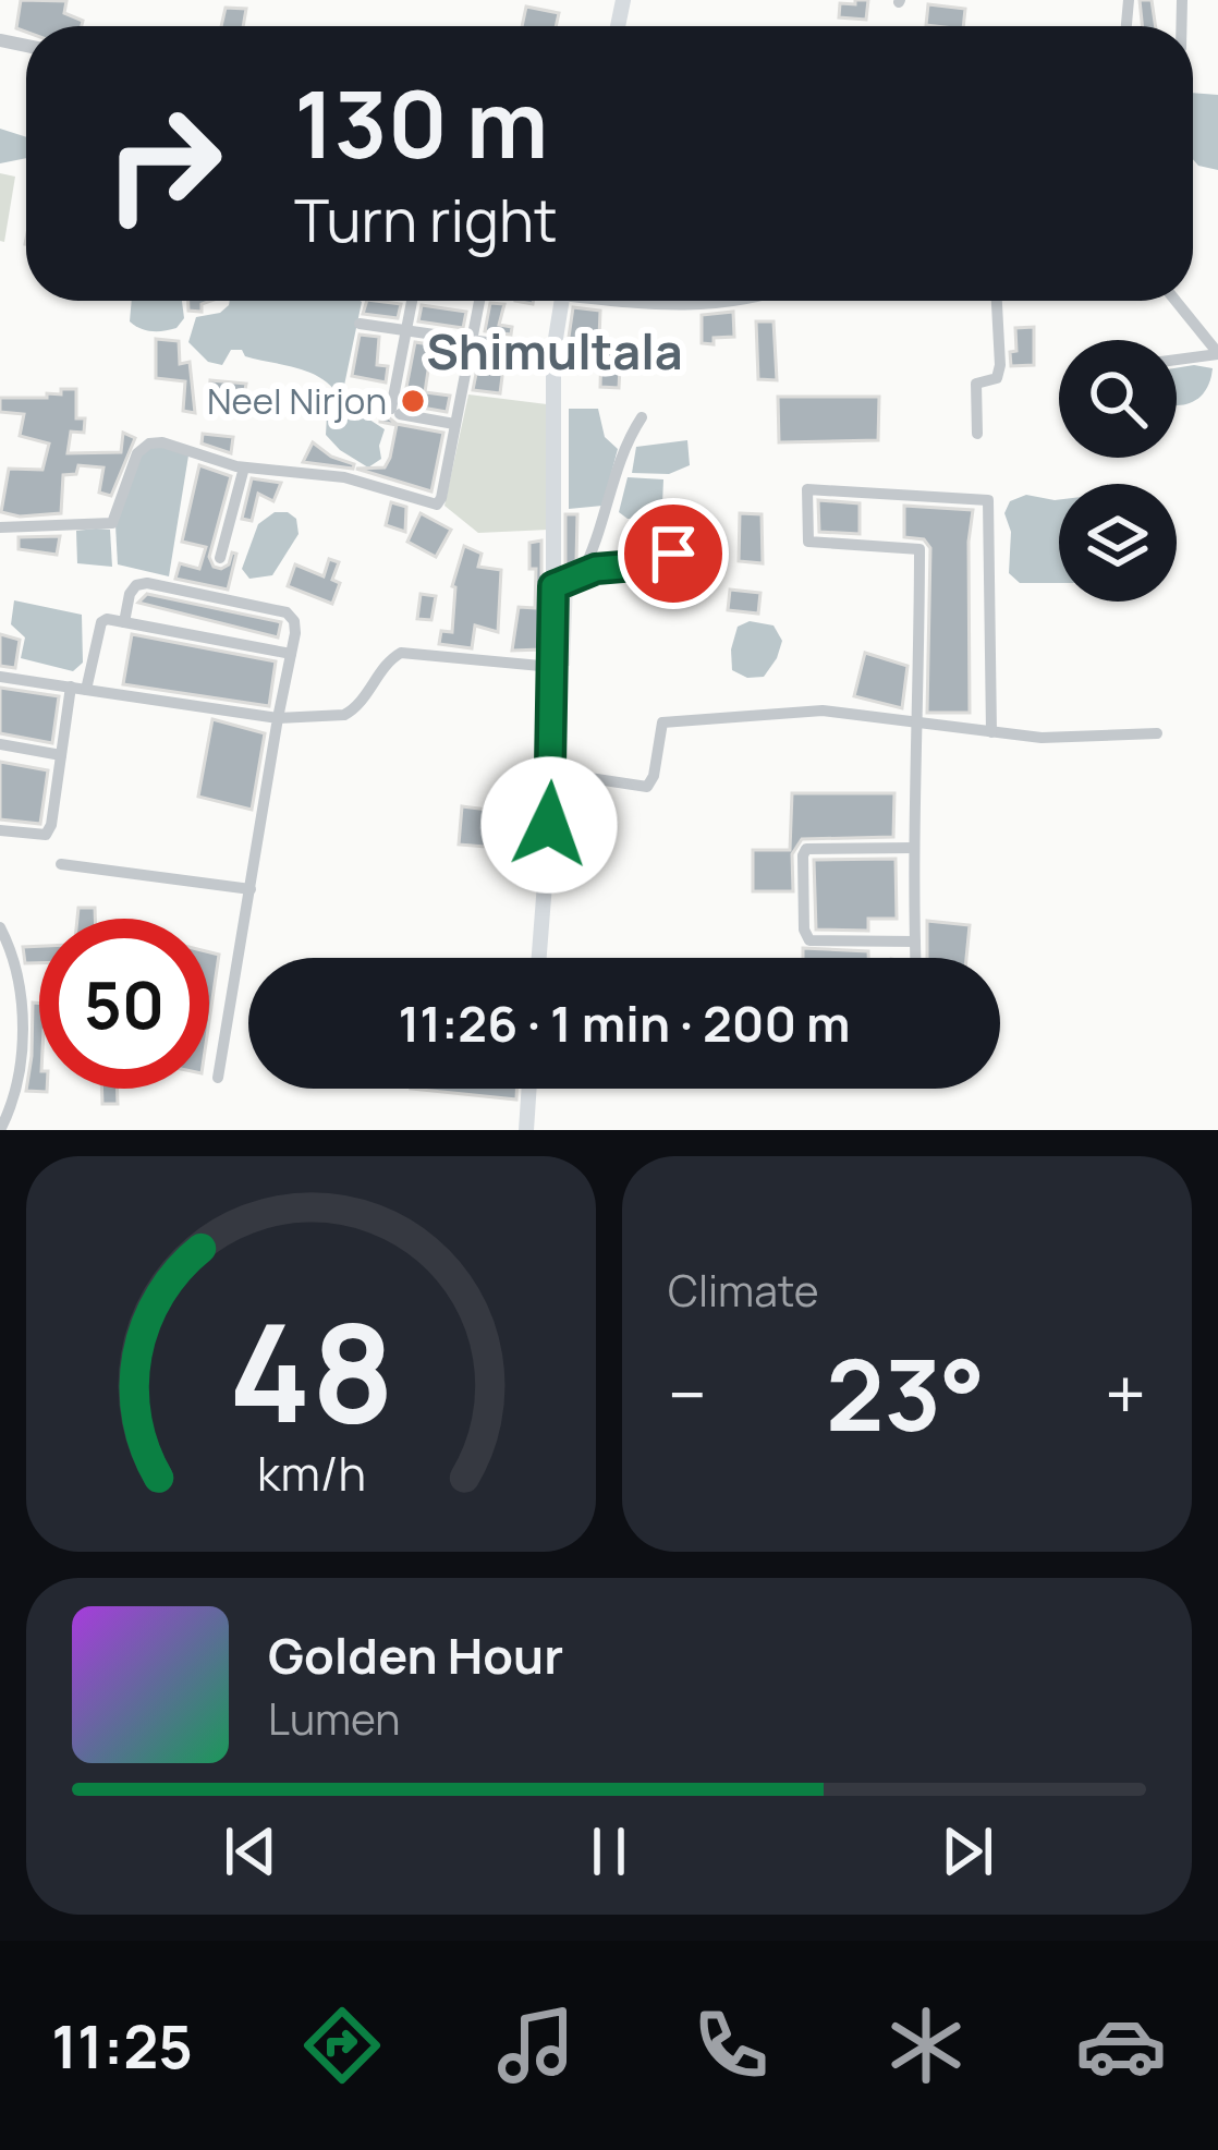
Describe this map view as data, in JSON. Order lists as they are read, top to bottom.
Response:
{
  "districts": ["Shimultala"],
  "places": ["Neel Nirjon"],
  "page": {
    "turn": ["130 m", "Turn right"],
    "limit": "50",
    "trip": "11:26 · 1 min · 200 m",
    "tile": "Climate",
    "heat": ["−", "23°", "+"],
    "song": ["Golden Hour", "Lumen"],
    "tabs": "11:25",
    "gauge": ["48", "km/h"]
  }
}
